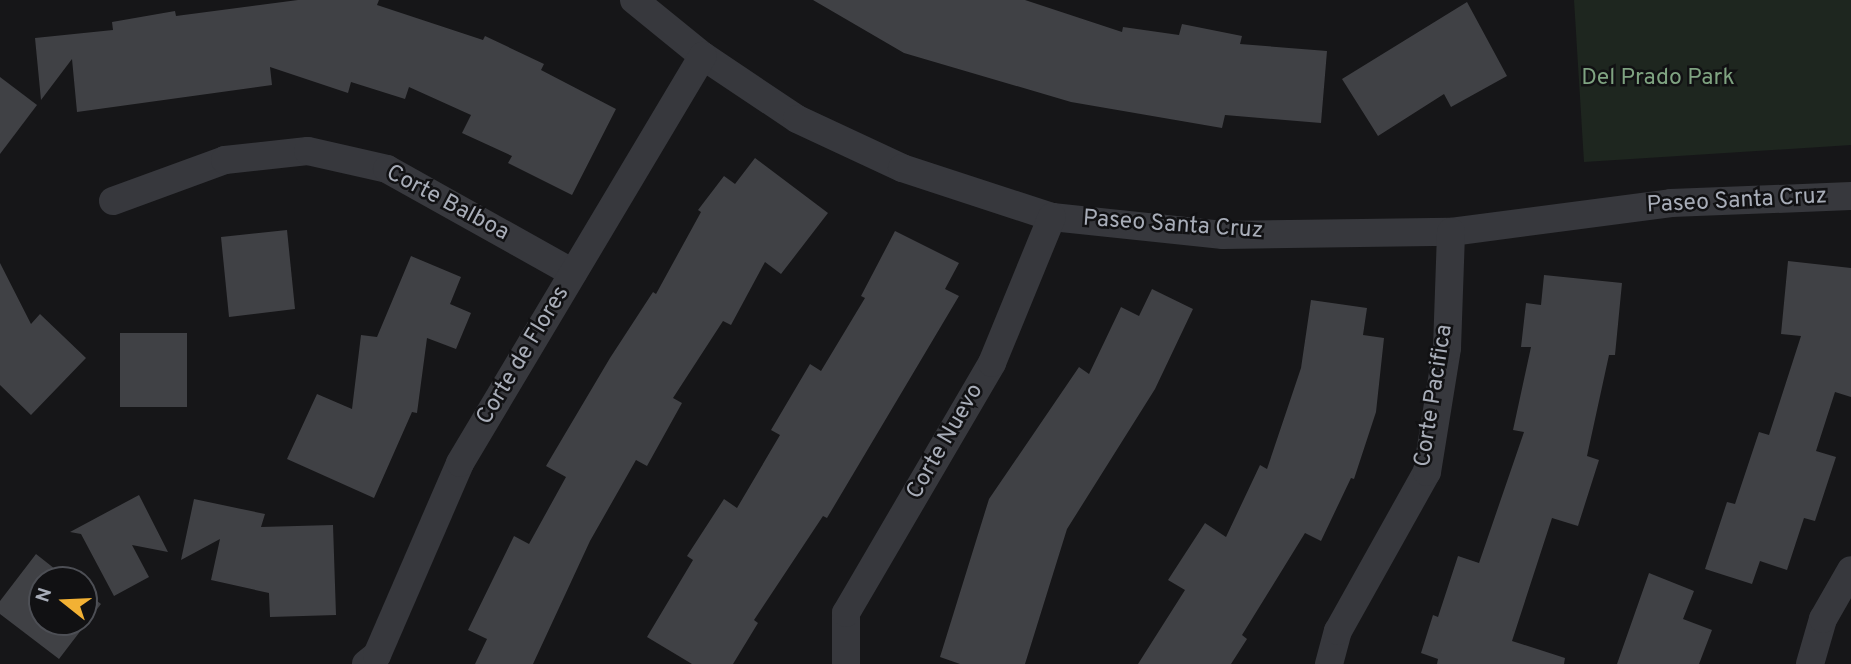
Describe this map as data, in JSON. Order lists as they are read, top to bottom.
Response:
{
  "streets": {
    "street": [
      "Paseo Santa Cruz",
      "Corte Balboa",
      "Corte de Flores",
      "Corte Pacifica",
      "Corte Nuevo"
    ]
  },
  "crossings": [
    ["Paseo Santa Cruz", "Corte de Flores"],
    ["Paseo Santa Cruz", "Corte Pacifica"],
    ["Paseo Santa Cruz", "Corte Nuevo"],
    ["Corte Balboa", "Corte de Flores"]
  ],
  "parks": ["Del Prado Park"],
  "north": "left"
}
